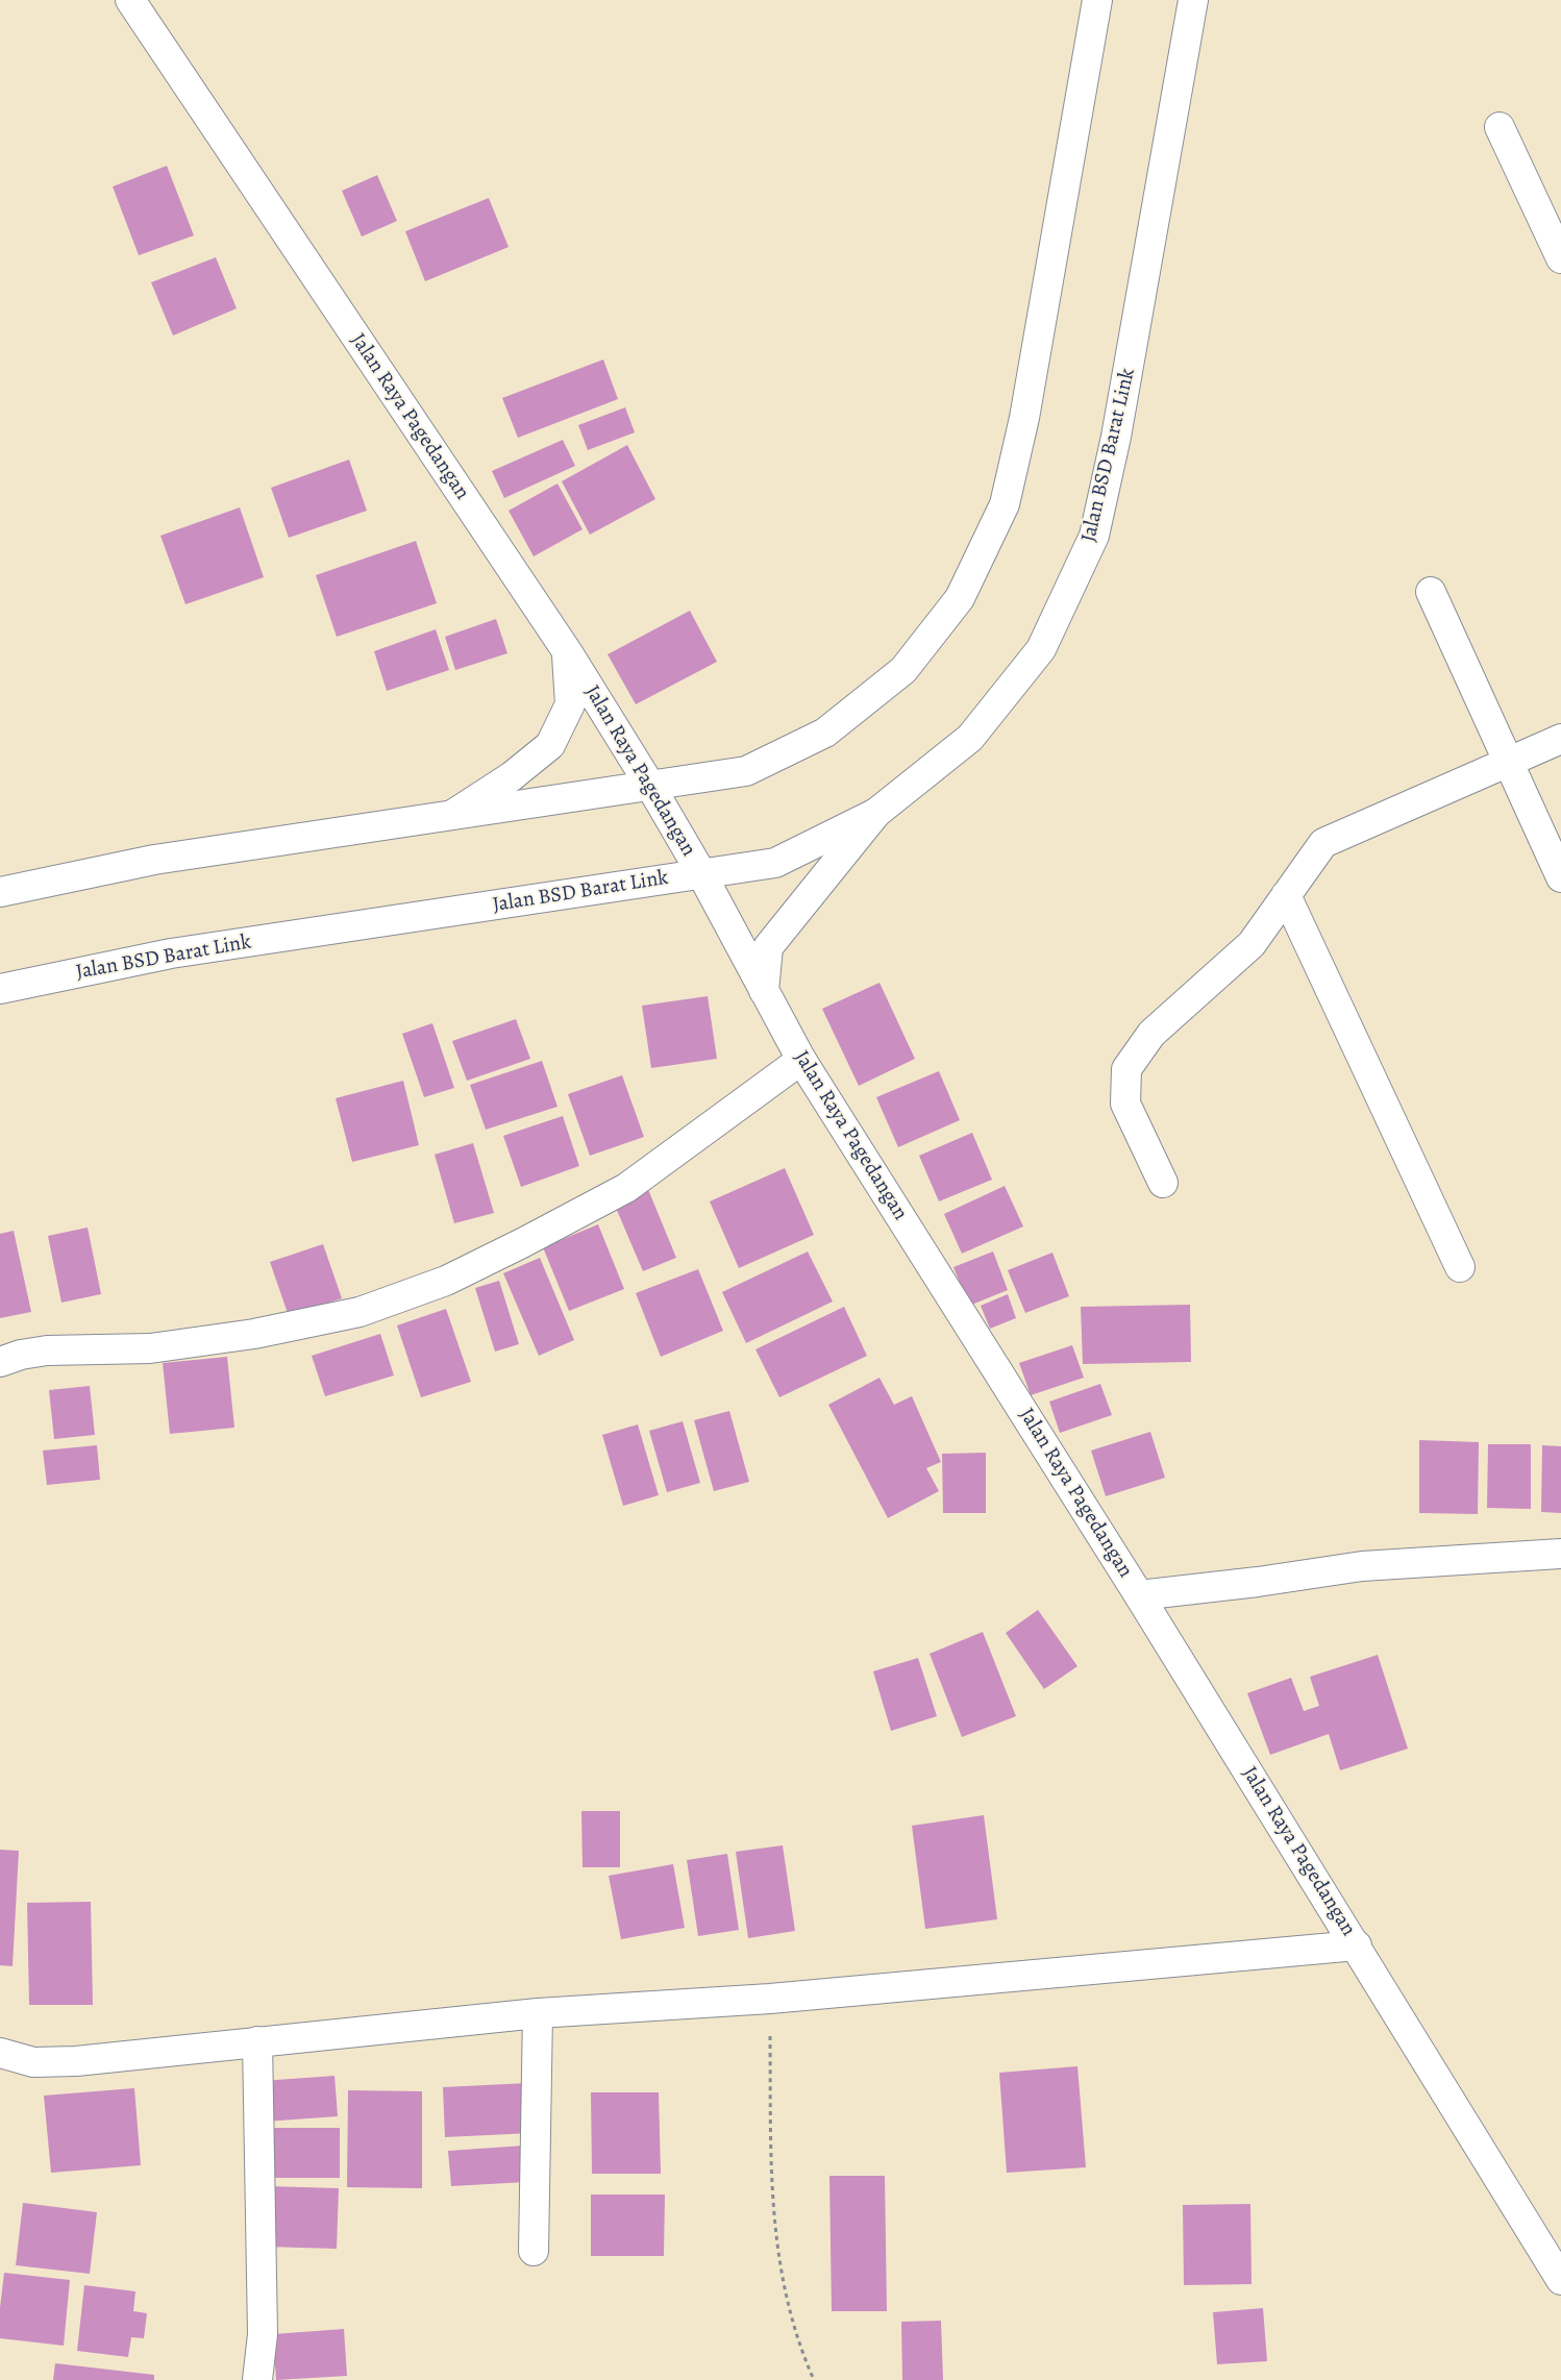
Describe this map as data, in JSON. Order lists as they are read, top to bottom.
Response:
{
  "streets": {
    "street": ["Jalan Raya Pagedangan", "Jalan BSD Barat Link"]
  },
  "crossings": [
    ["Jalan Raya Pagedangan", "Jalan BSD Barat Link"]
  ]
}
